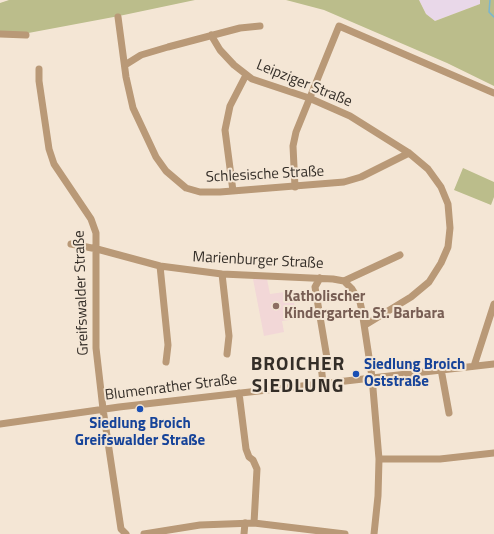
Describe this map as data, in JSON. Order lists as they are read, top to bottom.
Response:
{
  "streets": {
    "street": [
      "Leipziger Straße",
      "Schlesische Straße",
      "Marienburger Straße",
      "Greifswalder Straße",
      "Blumenrather Straße"
    ]
  },
  "crossings": [
    ["Leipziger Straße", "Schlesische Straße"],
    ["Marienburger Straße", "Greifswalder Straße"],
    ["Greifswalder Straße", "Blumenrather Straße"]
  ],
  "districts": ["BROICHER SIEDLUNG"],
  "places": ["Katholischer Kindergarten St. Barbara", "Siedlung Broich Oststraße", "Siedlung Broich Greifswalder Straße"]
}
